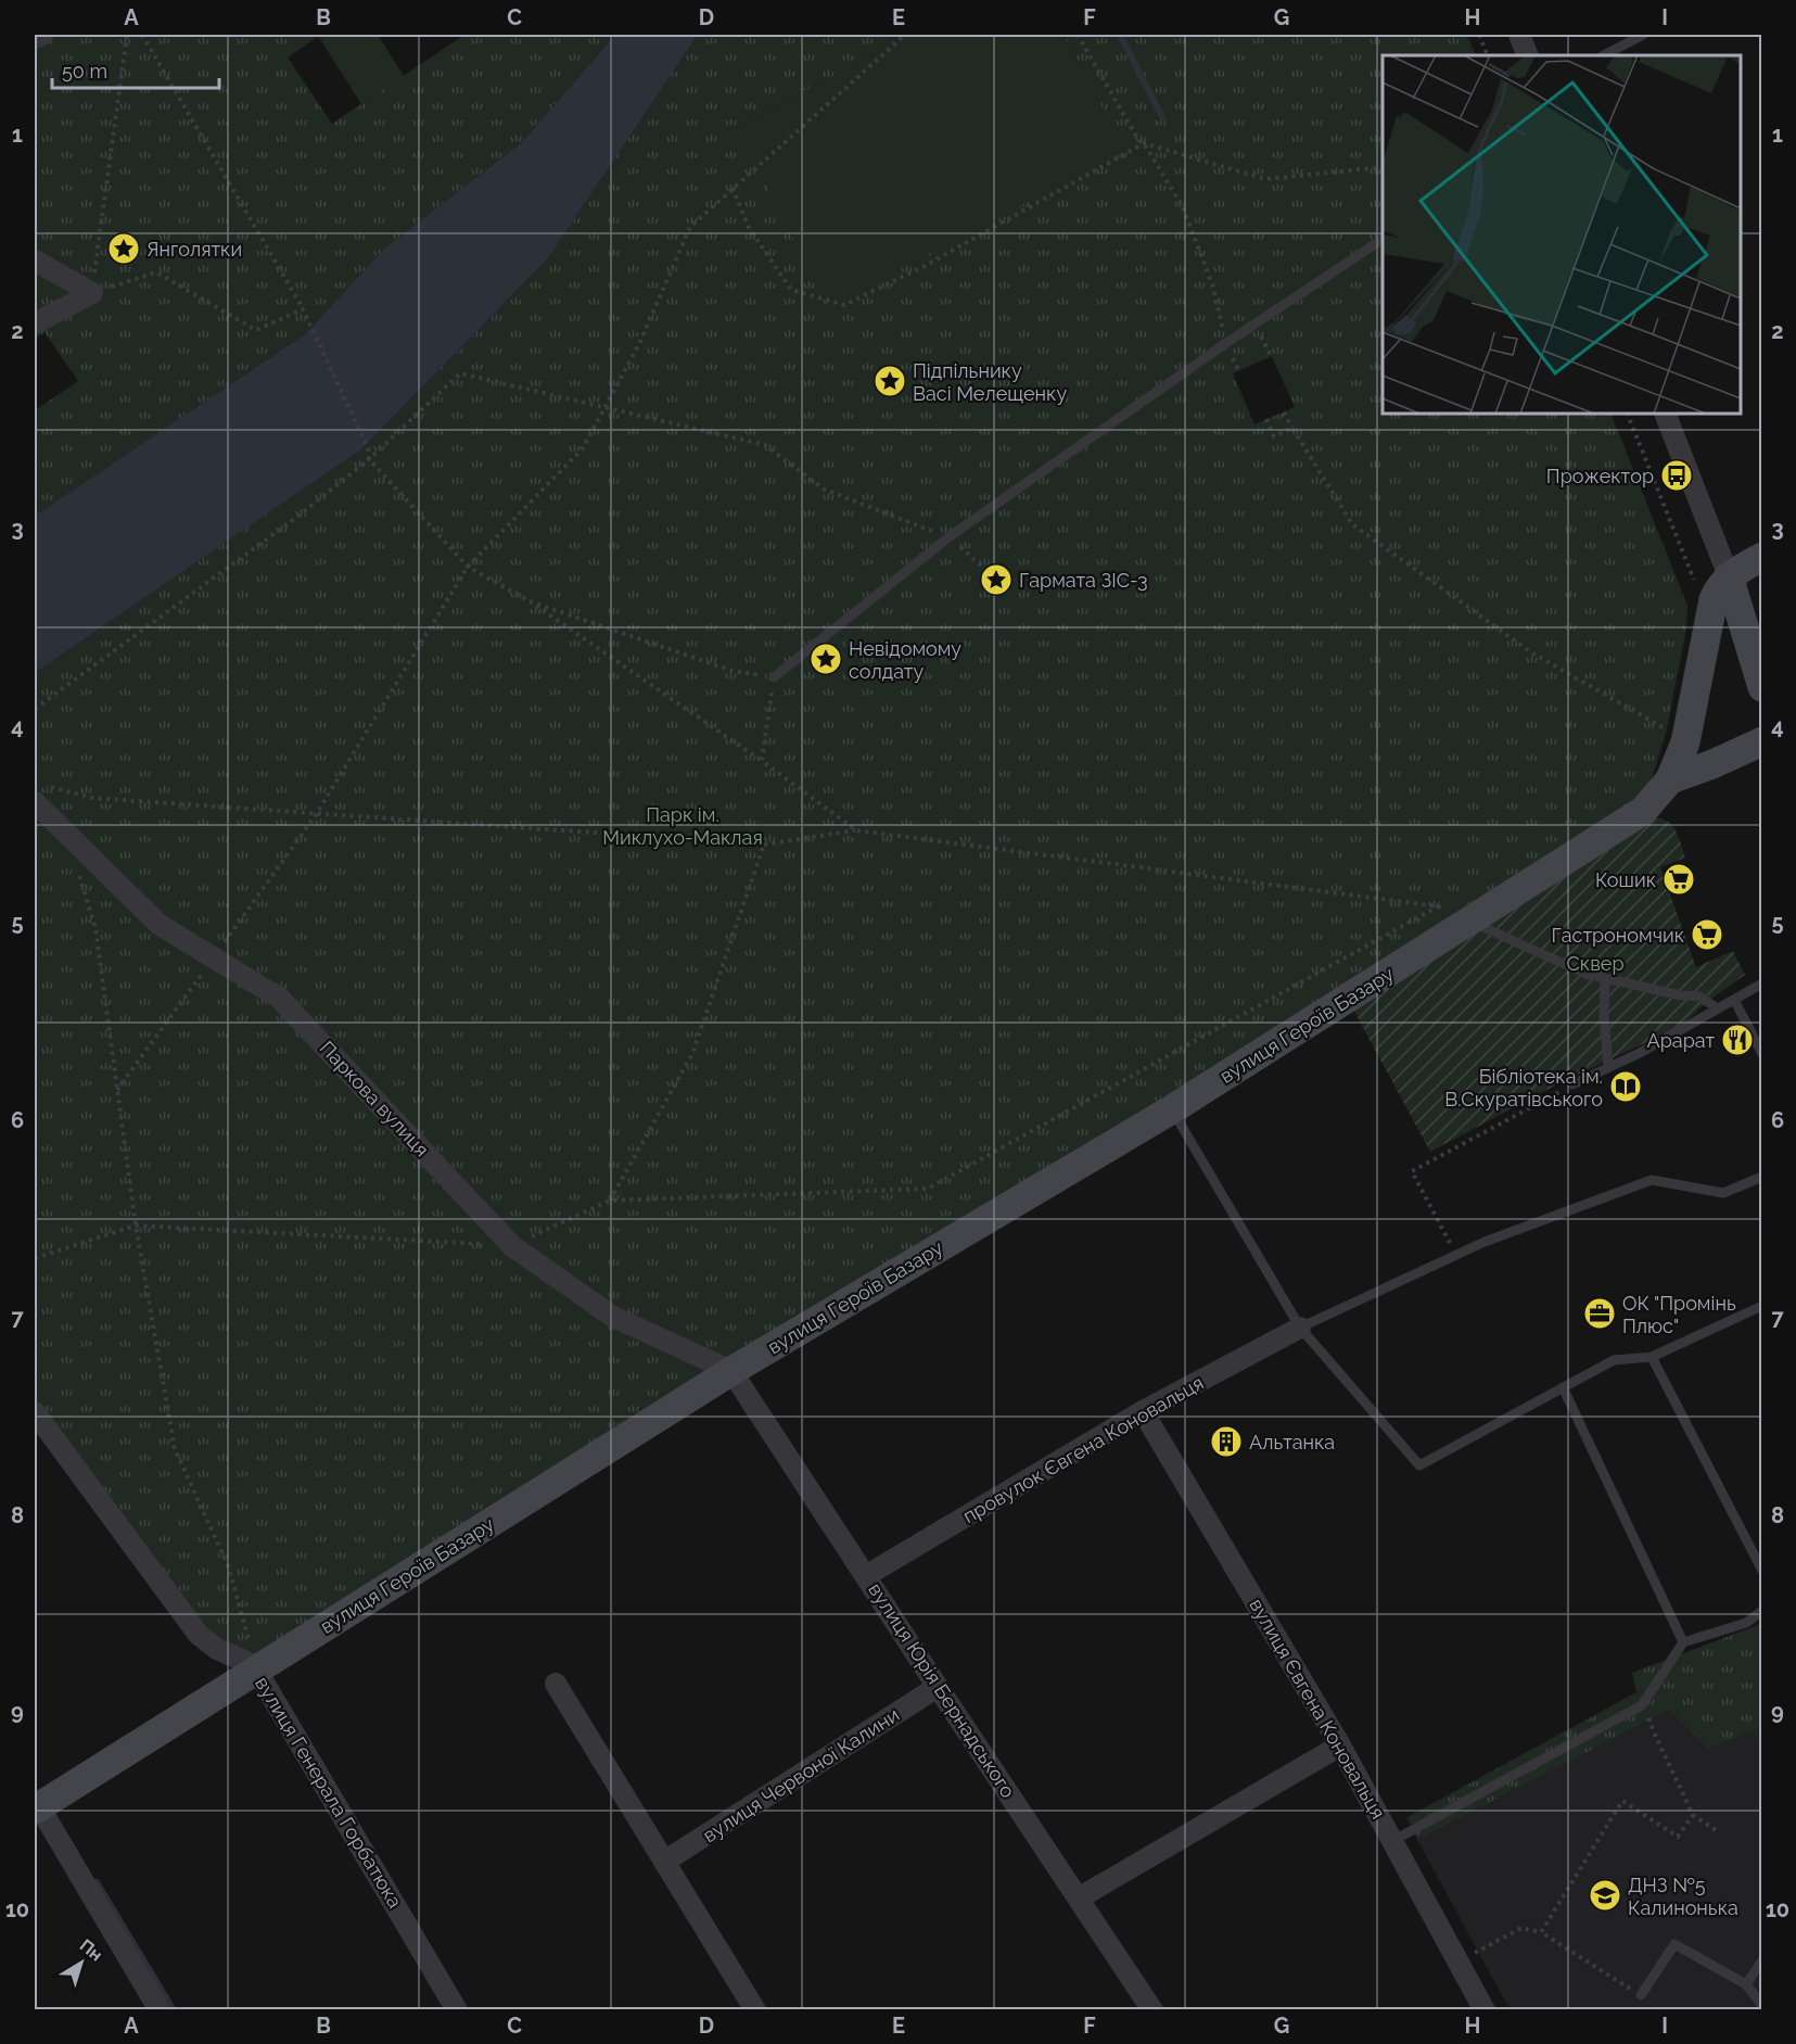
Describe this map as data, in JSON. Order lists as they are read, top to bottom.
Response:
{
  "streets": {
    "street": [
      "вулиця Героїв Базару",
      "Паркова вулиця",
      "провулок Євгена Коновальця",
      "вулиця Юрія Бернадського",
      "вулиця Євгена Коновальця",
      "вулиця Червоної Калини",
      "вулиця Генерала Горбатюка"
    ]
  },
  "crossings": [
    ["вулиця Героїв Базару", "Паркова вулиця"],
    ["вулиця Героїв Базару", "вулиця Юрія Бернадського"],
    ["вулиця Героїв Базару", "вулиця Генерала Горбатюка"],
    ["Паркова вулиця", "вулиця Юрія Бернадського"],
    ["провулок Євгена Коновальця", "вулиця Юрія Бернадського"],
    ["провулок Євгена Коновальця", "вулиця Євгена Коновальця"],
    ["вулиця Юрія Бернадського", "вулиця Червоної Калини"]
  ],
  "parks": ["Парк ім. Миклухо-Маклая", "Сквер"],
  "places": {
    "place": [
      "Янголятки",
      "Підпільнику Васі Мелещенку",
      "Гармата ЗІС-3",
      "Невідомому солдату"
    ],
    "bus stop": ["Прожектор"],
    "supermarket": ["Кошик", "Гастрономчик"],
    "restaurant": ["Арарат"],
    "library": ["Бібліотека ім. В.Скуратівського"],
    "office": ["ОК \"Промінь Плюс\""],
    "building": ["Альтанка"],
    "school or university": ["ДНЗ №5 Калинонька"]
  },
  "scale_bar": "50 m",
  "north": "top right",
  "grid": {
    "columns": [
      "A",
      "B",
      "C",
      "D",
      "E",
      "F",
      "G",
      "H",
      "I"
    ],
    "rows": [
      "1",
      "2",
      "3",
      "4",
      "5",
      "6",
      "7",
      "8",
      "9",
      "10"
    ]
  }
}
